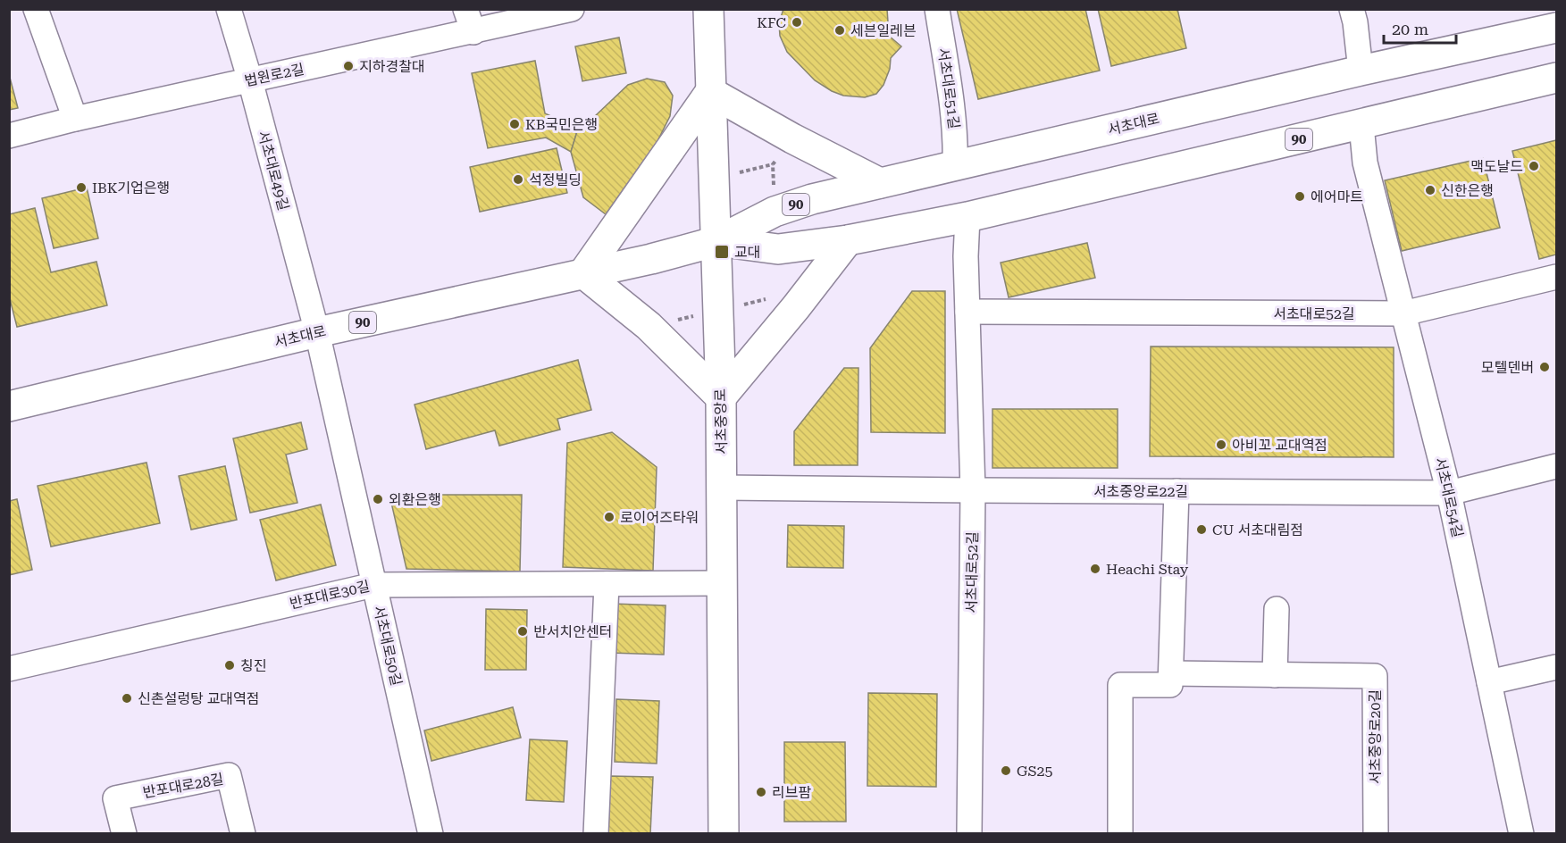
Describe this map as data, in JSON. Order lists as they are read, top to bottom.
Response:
{
  "streets": {
    "main road": ["서초대로", "90", "서초중앙로"],
    "street": [
      "법원로2길",
      "서초대로51길",
      "서초대로49길",
      "서초대로52길",
      "서초중앙로22길",
      "서초대로54길",
      "반포대로30길",
      "서초대로50길",
      "서초중앙로20길",
      "반포대로28길"
    ]
  },
  "crossings": [
    ["법원로2길", "서초대로49길"],
    ["서초대로51길", "서초대로"],
    ["서초대로", "서초대로49길"],
    ["서초대로", "서초대로52길"],
    ["서초대로", "서초중앙로"],
    ["서초대로", "서초대로54길"],
    ["서초대로", "서초대로50길"],
    ["서초대로49길", "서초대로50길"],
    ["서초대로52길", "서초중앙로22길"],
    ["서초대로52길", "서초대로54길"],
    ["서초중앙로", "서초중앙로22길"],
    ["서초중앙로", "반포대로30길"],
    ["서초중앙로22길", "서초대로54길"],
    ["반포대로30길", "서초대로50길"]
  ],
  "places": {
    "other": [
      "KFC",
      "세븐일레븐",
      "지하경찰대",
      "KB국민은행",
      "맥도날드",
      "석정빌딩",
      "IBK기업은행",
      "신한은행",
      "에어마트",
      "모텔덴버",
      "아비꼬 교대역점",
      "외환은행",
      "로이어즈타워",
      "CU 서초대림점",
      "Heachi Stay",
      "반서치안센터",
      "칭진",
      "신촌설렁탕 교대역점",
      "GS25",
      "리브팜"
    ],
    "transit": ["교대"]
  },
  "scale_bar": "20 m"
}
